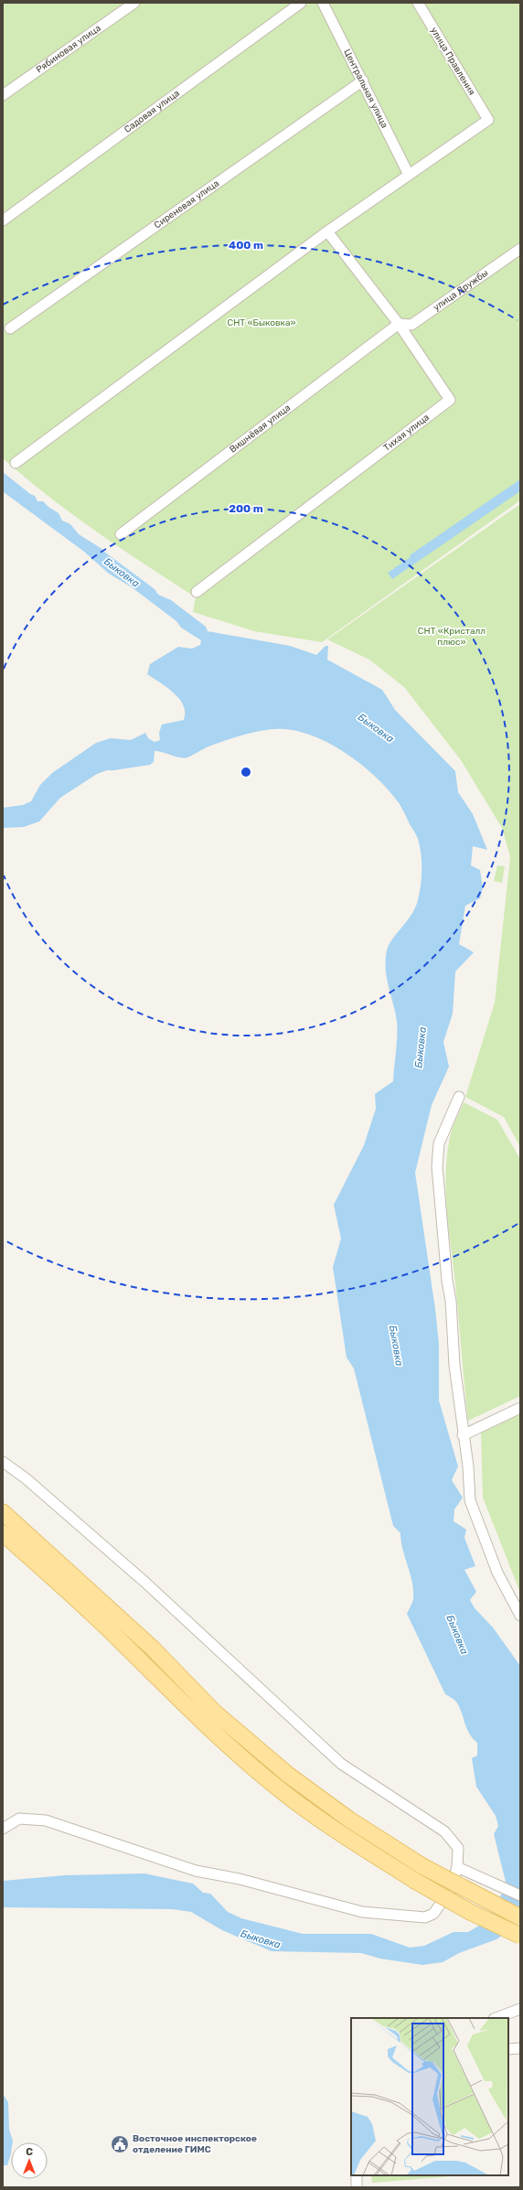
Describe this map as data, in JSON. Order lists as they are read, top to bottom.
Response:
{
  "streets": {
    "street": [
      "Рябиновая улица",
      "улица Правления",
      "Центральная улица",
      "Садовая улица",
      "Сиреневая улица",
      "улица Дружбы",
      "Вишнёвая улица",
      "Тихая улица"
    ]
  },
  "crossings": [
    ["улица Правления", "Центральная улица"],
    ["Центральная улица", "Сиреневая улица"],
    ["улица Дружбы", "Вишнёвая улица"],
    ["улица Дружбы", "Тихая улица"],
    ["Вишнёвая улица", "Тихая улица"]
  ],
  "water": ["Быковка"],
  "parks": ["СНТ «Быковка»", "СНТ «Кристалл плюс»"],
  "places": {
    "public building": ["Восточное инспекторское отделение ГИМС"]
  },
  "north": "top",
  "rings": ["400 m", "200 m"]
}
